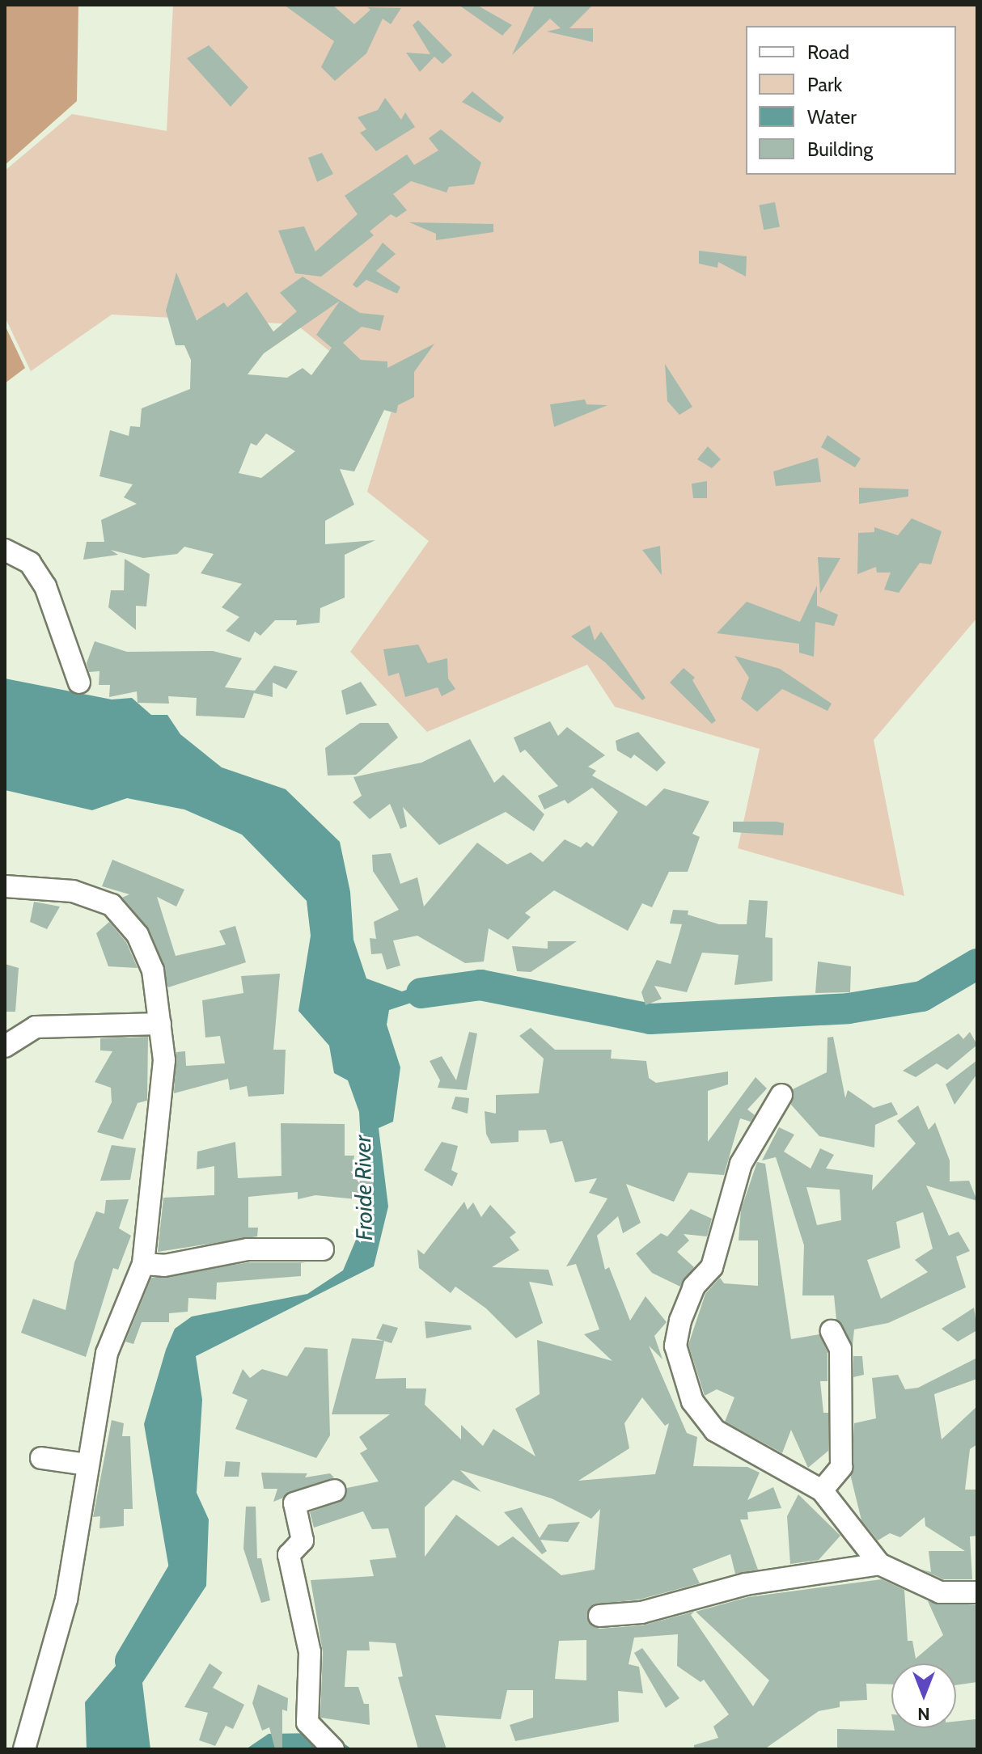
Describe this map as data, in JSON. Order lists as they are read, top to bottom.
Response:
{
  "water": ["Froide River"],
  "legend": [
    "Road",
    "Park",
    "Water",
    "Building"
  ],
  "north": "bottom"
}
